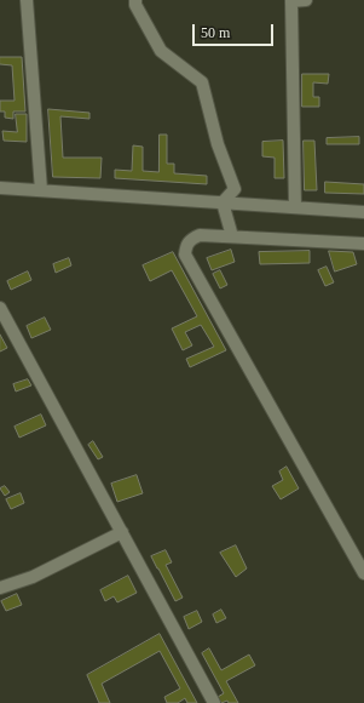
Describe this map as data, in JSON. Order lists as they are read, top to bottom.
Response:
{
  "scale_bar": "50 m"
}
